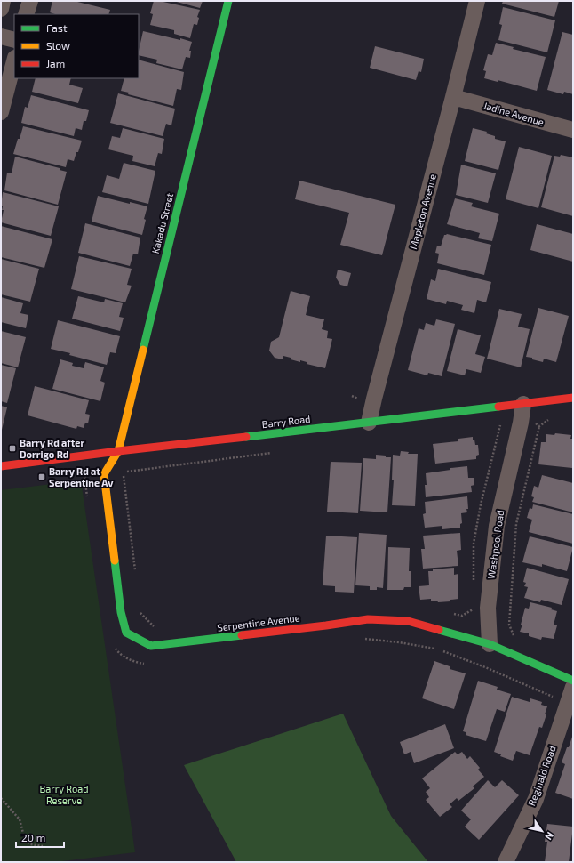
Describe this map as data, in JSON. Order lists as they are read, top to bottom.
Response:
{
  "streets": {
    "street": [
      "Jadine Avenue",
      "Mapleton Avenue",
      "Kakadu Street",
      "Barry Road",
      "Washpool Road",
      "Serpentine Avenue",
      "Reginald Road"
    ]
  },
  "crossings": [
    ["Jadine Avenue", "Mapleton Avenue"],
    ["Mapleton Avenue", "Barry Road"],
    ["Kakadu Street", "Barry Road"],
    ["Kakadu Street", "Serpentine Avenue"],
    ["Barry Road", "Washpool Road"],
    ["Barry Road", "Serpentine Avenue"],
    ["Washpool Road", "Serpentine Avenue"]
  ],
  "parks": ["Barry Road Reserve"],
  "places": {
    "transit": ["Barry Rd after Dorrigo Rd", "Barry Rd at Serpentine Av"]
  },
  "legend": ["Fast", "Slow", "Jam"],
  "scale_bar": "20 m",
  "north": "bottom right"
}
